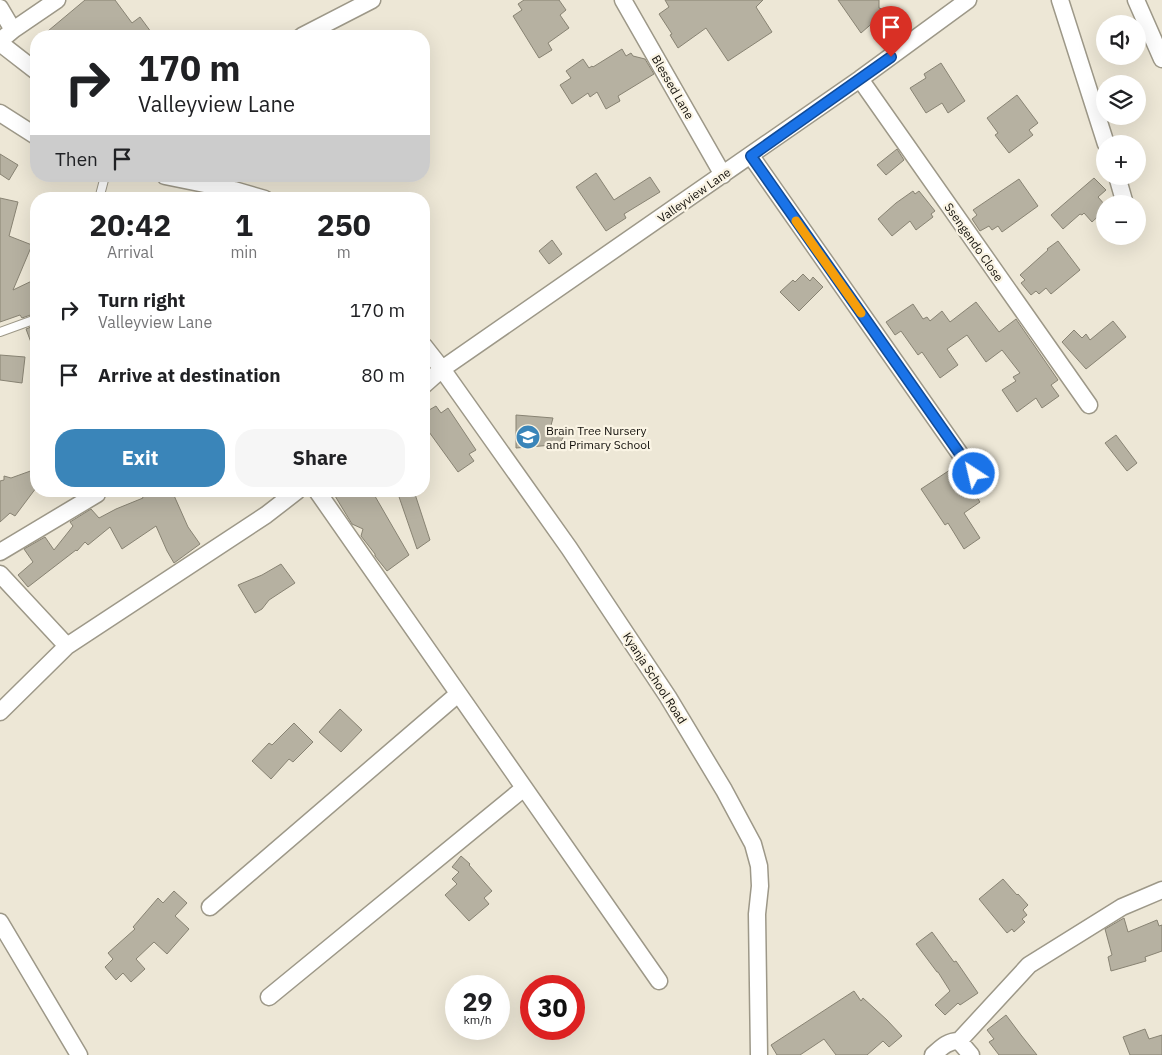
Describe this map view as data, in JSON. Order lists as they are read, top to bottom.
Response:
{
  "streets": {
    "street": [
      "Blessed Lane",
      "Valleyview Lane",
      "Ssengendo Close",
      "Kyanja School Road"
    ]
  },
  "crossings": [
    ["Blessed Lane", "Valleyview Lane"],
    ["Valleyview Lane", "Ssengendo Close"],
    ["Valleyview Lane", "Kyanja School Road"]
  ],
  "places": {
    "school or university": ["Brain Tree Nursery and Primary School"]
  },
  "page": {
    "map_buttons": ["+", "−"],
    "turn": ["170 m", "Valleyview Lane"],
    "then": "Then",
    "eta": [
      "20:42",
      "Arrival",
      "1",
      "min",
      "250",
      "m"
    ],
    "list": [
      {
        "name": "Turn right",
        "note": "Valleyview Lane",
        "value": "170 m"
      },
      {
        "name": "Arrive at destination",
        "value": "80 m"
      }
    ],
    "buttons": ["Exit", "Share"],
    "speed": "29 km/h",
    "limit": "30"
  }
}
